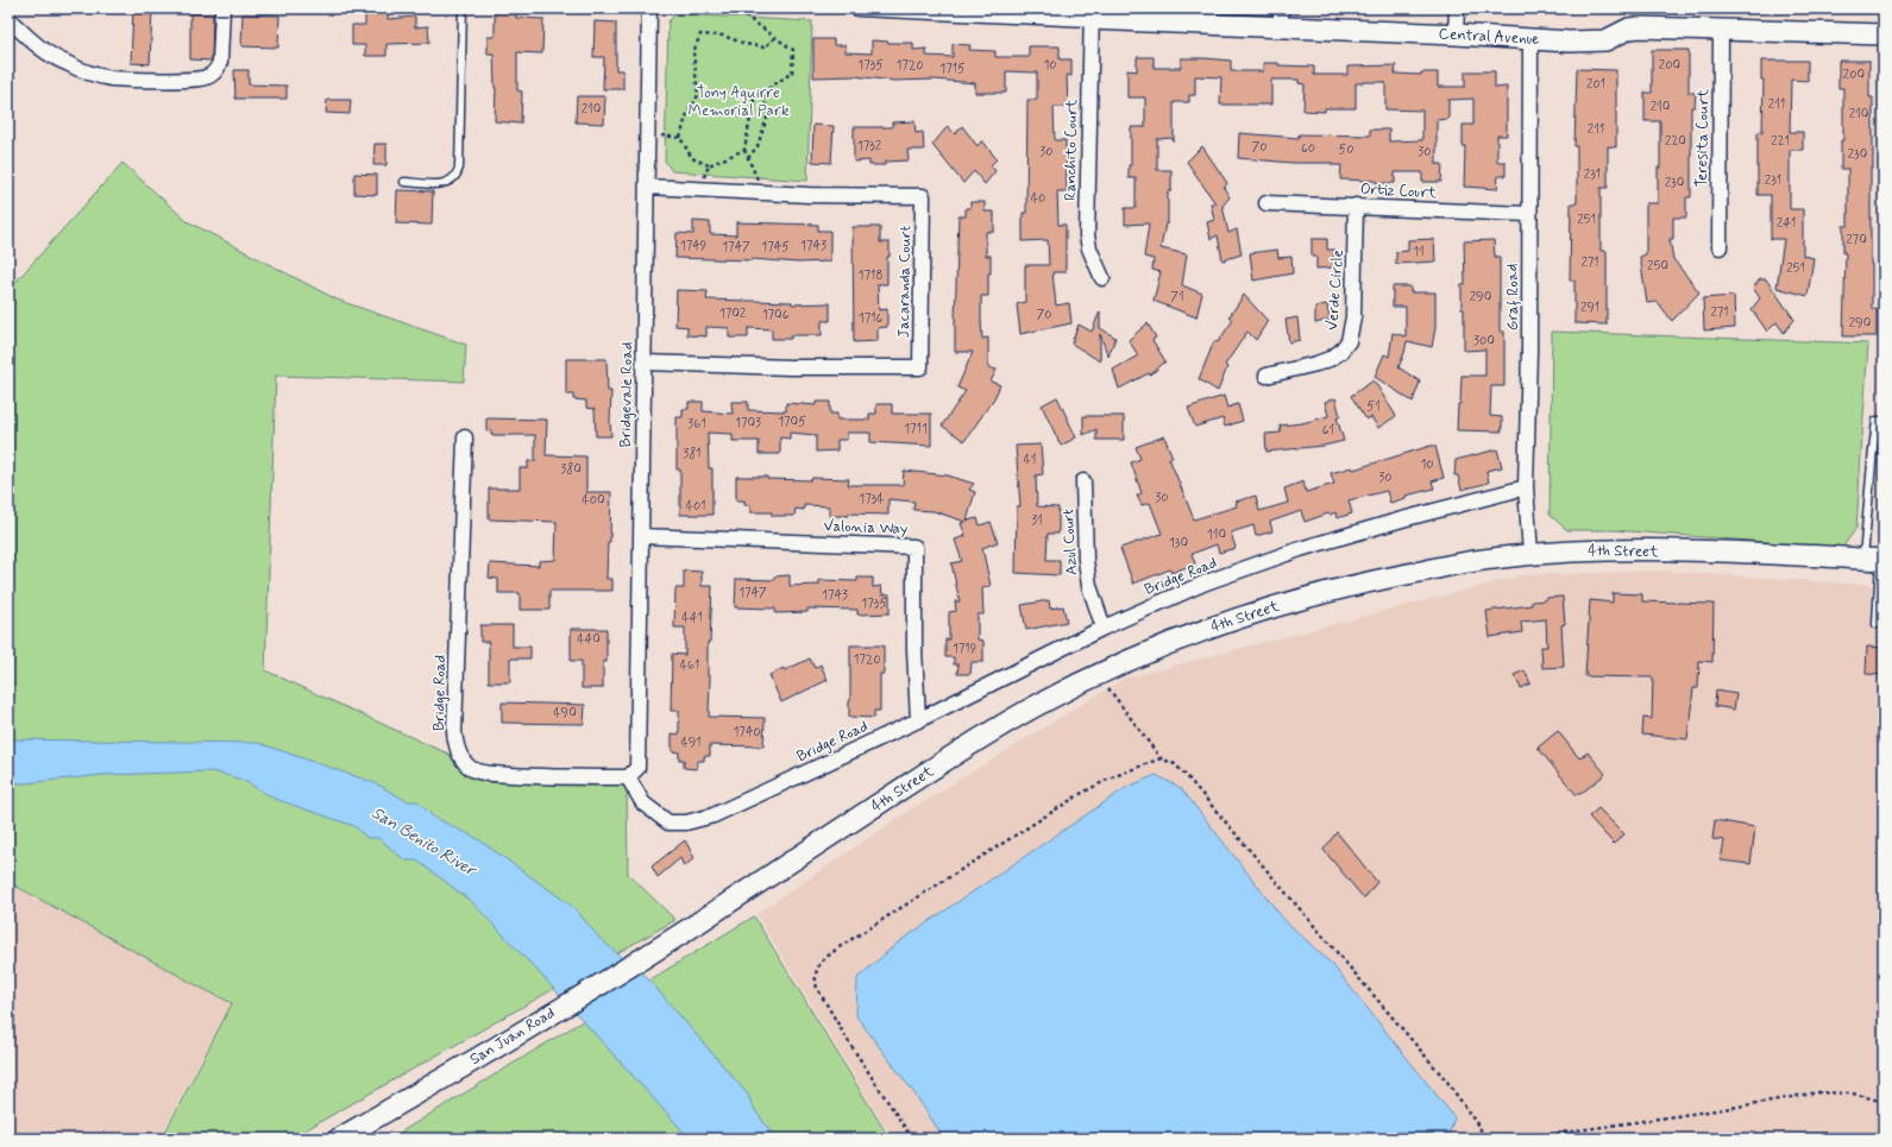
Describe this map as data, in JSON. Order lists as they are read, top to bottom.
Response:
{
  "streets": {
    "main road": ["Central Avenue", "4th Street", "San Juan Road"],
    "street": [
      "Teresita Court",
      "Ranchito Court",
      "Ortiz Court",
      "Jacaranda Court",
      "Verde Circle",
      "Graf Road",
      "Bridgevale Road",
      "Valonia Way",
      "Azul Court",
      "Bridge Road"
    ]
  },
  "crossings": [
    ["Central Avenue", "Teresita Court"],
    ["Central Avenue", "Ranchito Court"],
    ["Central Avenue", "Graf Road"],
    ["Ortiz Court", "Verde Circle"],
    ["Ortiz Court", "Graf Road"],
    ["Jacaranda Court", "Bridgevale Road"],
    ["Graf Road", "4th Street"],
    ["Graf Road", "Bridge Road"],
    ["Bridgevale Road", "Valonia Way"],
    ["Bridgevale Road", "Bridge Road"],
    ["Valonia Way", "Bridge Road"],
    ["Azul Court", "Bridge Road"],
    ["4th Street", "San Juan Road"]
  ],
  "water": ["San Benito River"],
  "parks": ["Tony Aguirre Memorial Park"],
  "house_numbers": [
    "1735",
    "1720",
    "10",
    "200",
    "1715",
    "200",
    "201",
    "211",
    "210",
    "210",
    "210",
    "211",
    "220",
    "221",
    "1732",
    "70",
    "60",
    "50",
    "30",
    "30",
    "230",
    "231",
    "231",
    "230",
    "40",
    "251",
    "241",
    "270",
    "1749",
    "1743",
    "1747",
    "1745",
    "11",
    "271",
    "250",
    "251",
    "1718",
    "71",
    "290",
    "291",
    "271",
    "1702",
    "1706",
    "70",
    "1716",
    "290",
    "300",
    "51",
    "1705",
    "1703",
    "361",
    "1711",
    "61",
    "381",
    "41",
    "10",
    "380",
    "30",
    "30",
    "1734",
    "400",
    "401",
    "31",
    "110",
    "130",
    "1747",
    "1743",
    "1735",
    "441",
    "440",
    "1719",
    "1720",
    "461",
    "490",
    "1740",
    "491"
  ]
}
